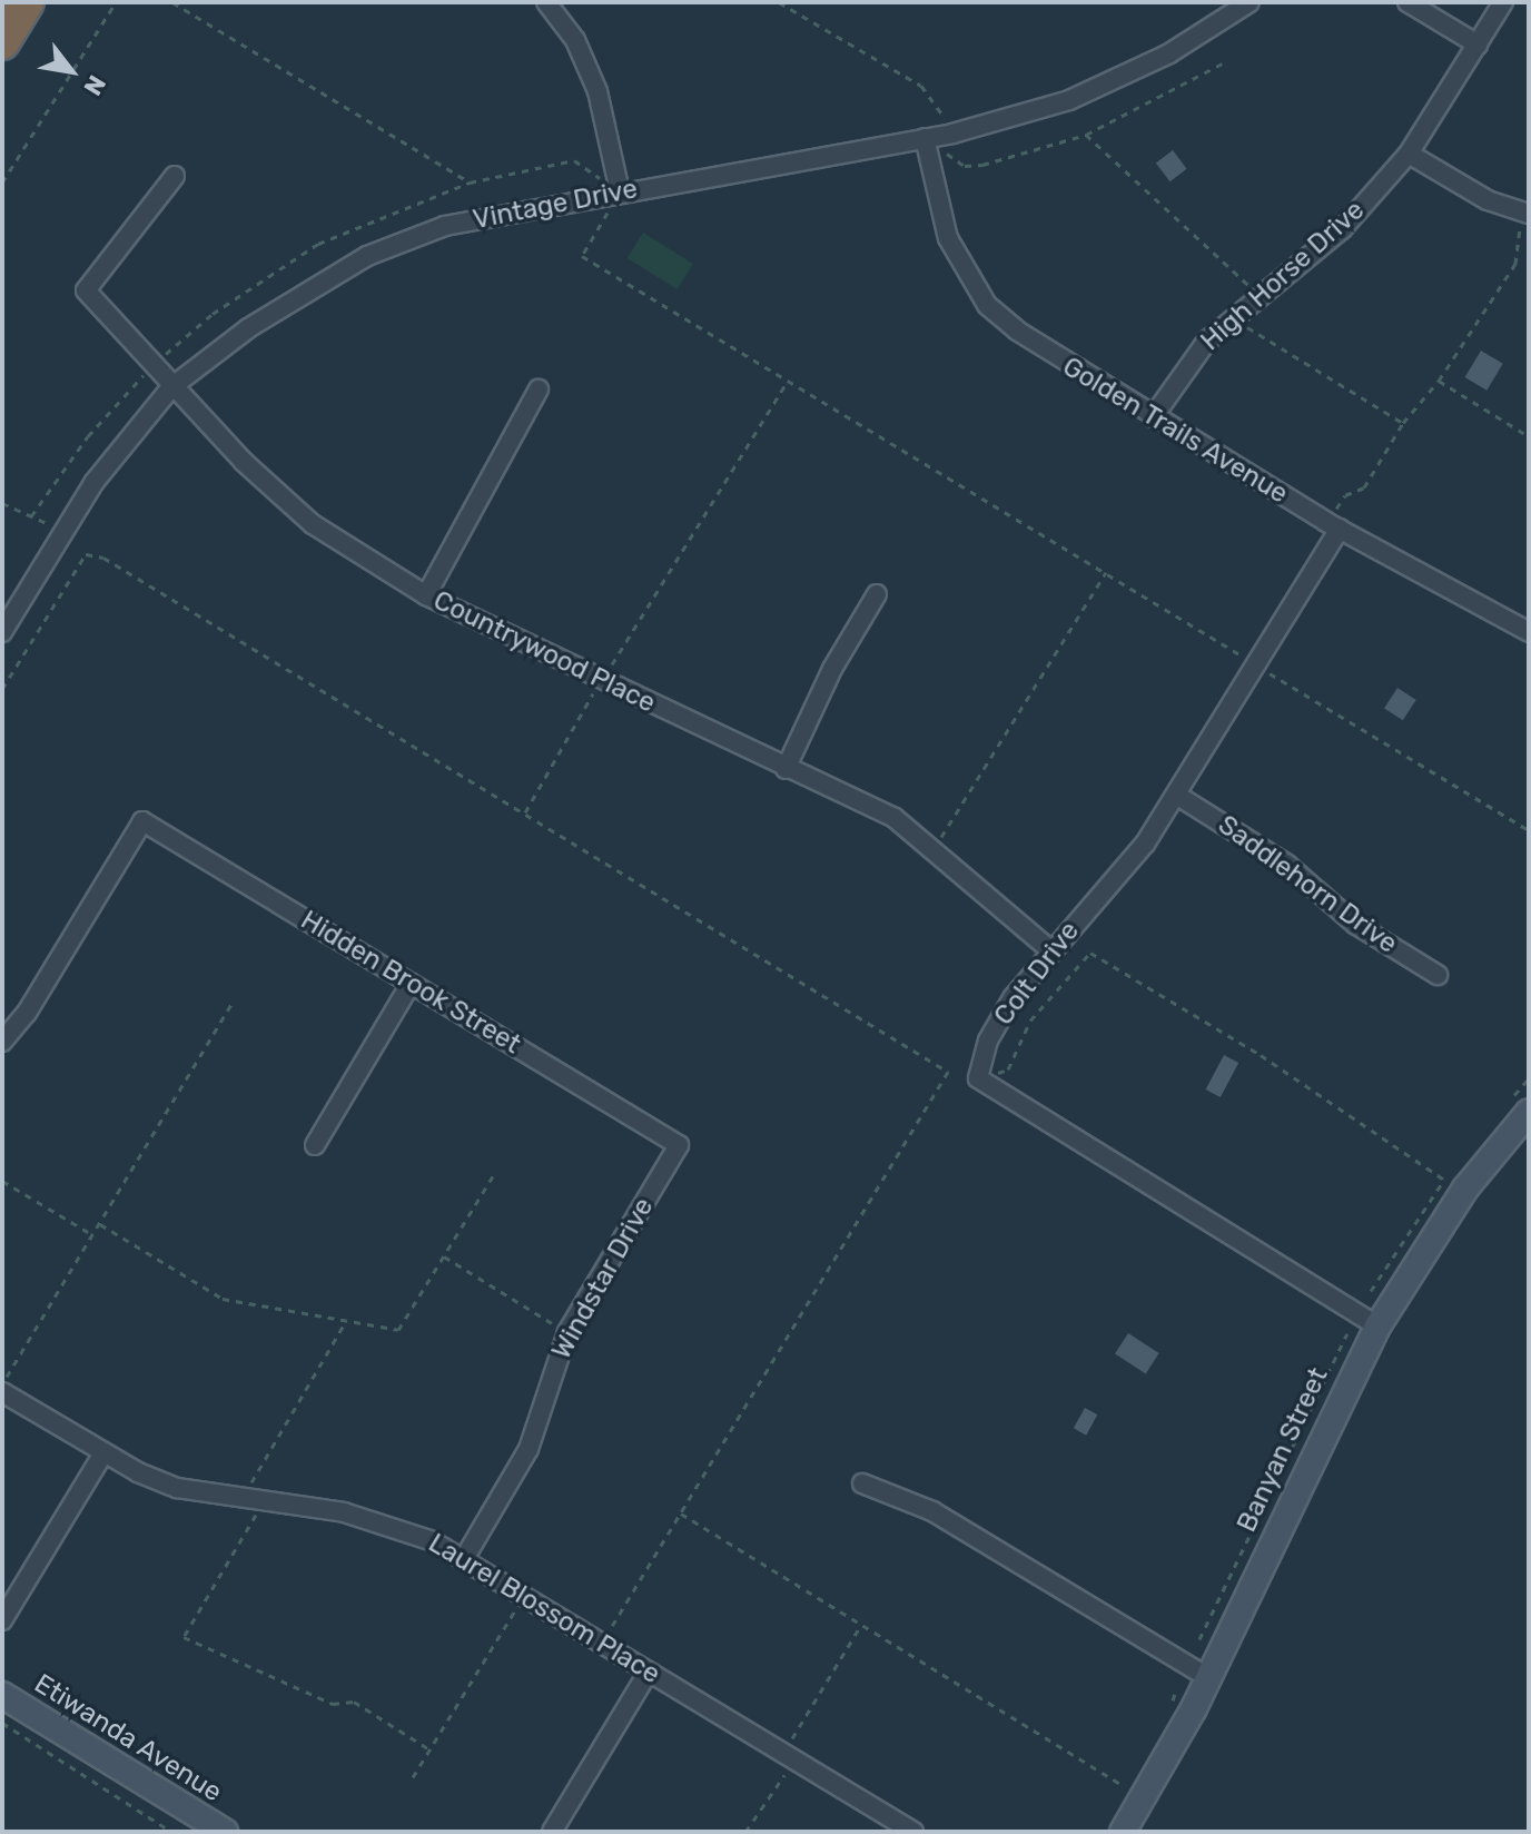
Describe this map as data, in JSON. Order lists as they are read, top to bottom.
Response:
{
  "streets": {
    "street": [
      "Vintage Drive",
      "High Horse Drive",
      "Golden Trails Avenue",
      "Countrywood Place",
      "Saddlehorn Drive",
      "Colt Drive",
      "Hidden Brook Street",
      "Windstar Drive",
      "Banyan Street",
      "Laurel Blossom Place",
      "Etiwanda Avenue"
    ]
  },
  "crossings": [
    ["Vintage Drive", "Golden Trails Avenue"],
    ["Vintage Drive", "Countrywood Place"],
    ["High Horse Drive", "Golden Trails Avenue"],
    ["Golden Trails Avenue", "Colt Drive"],
    ["Countrywood Place", "Colt Drive"],
    ["Saddlehorn Drive", "Colt Drive"],
    ["Hidden Brook Street", "Windstar Drive"],
    ["Windstar Drive", "Laurel Blossom Place"]
  ],
  "north": "bottom right"
}
